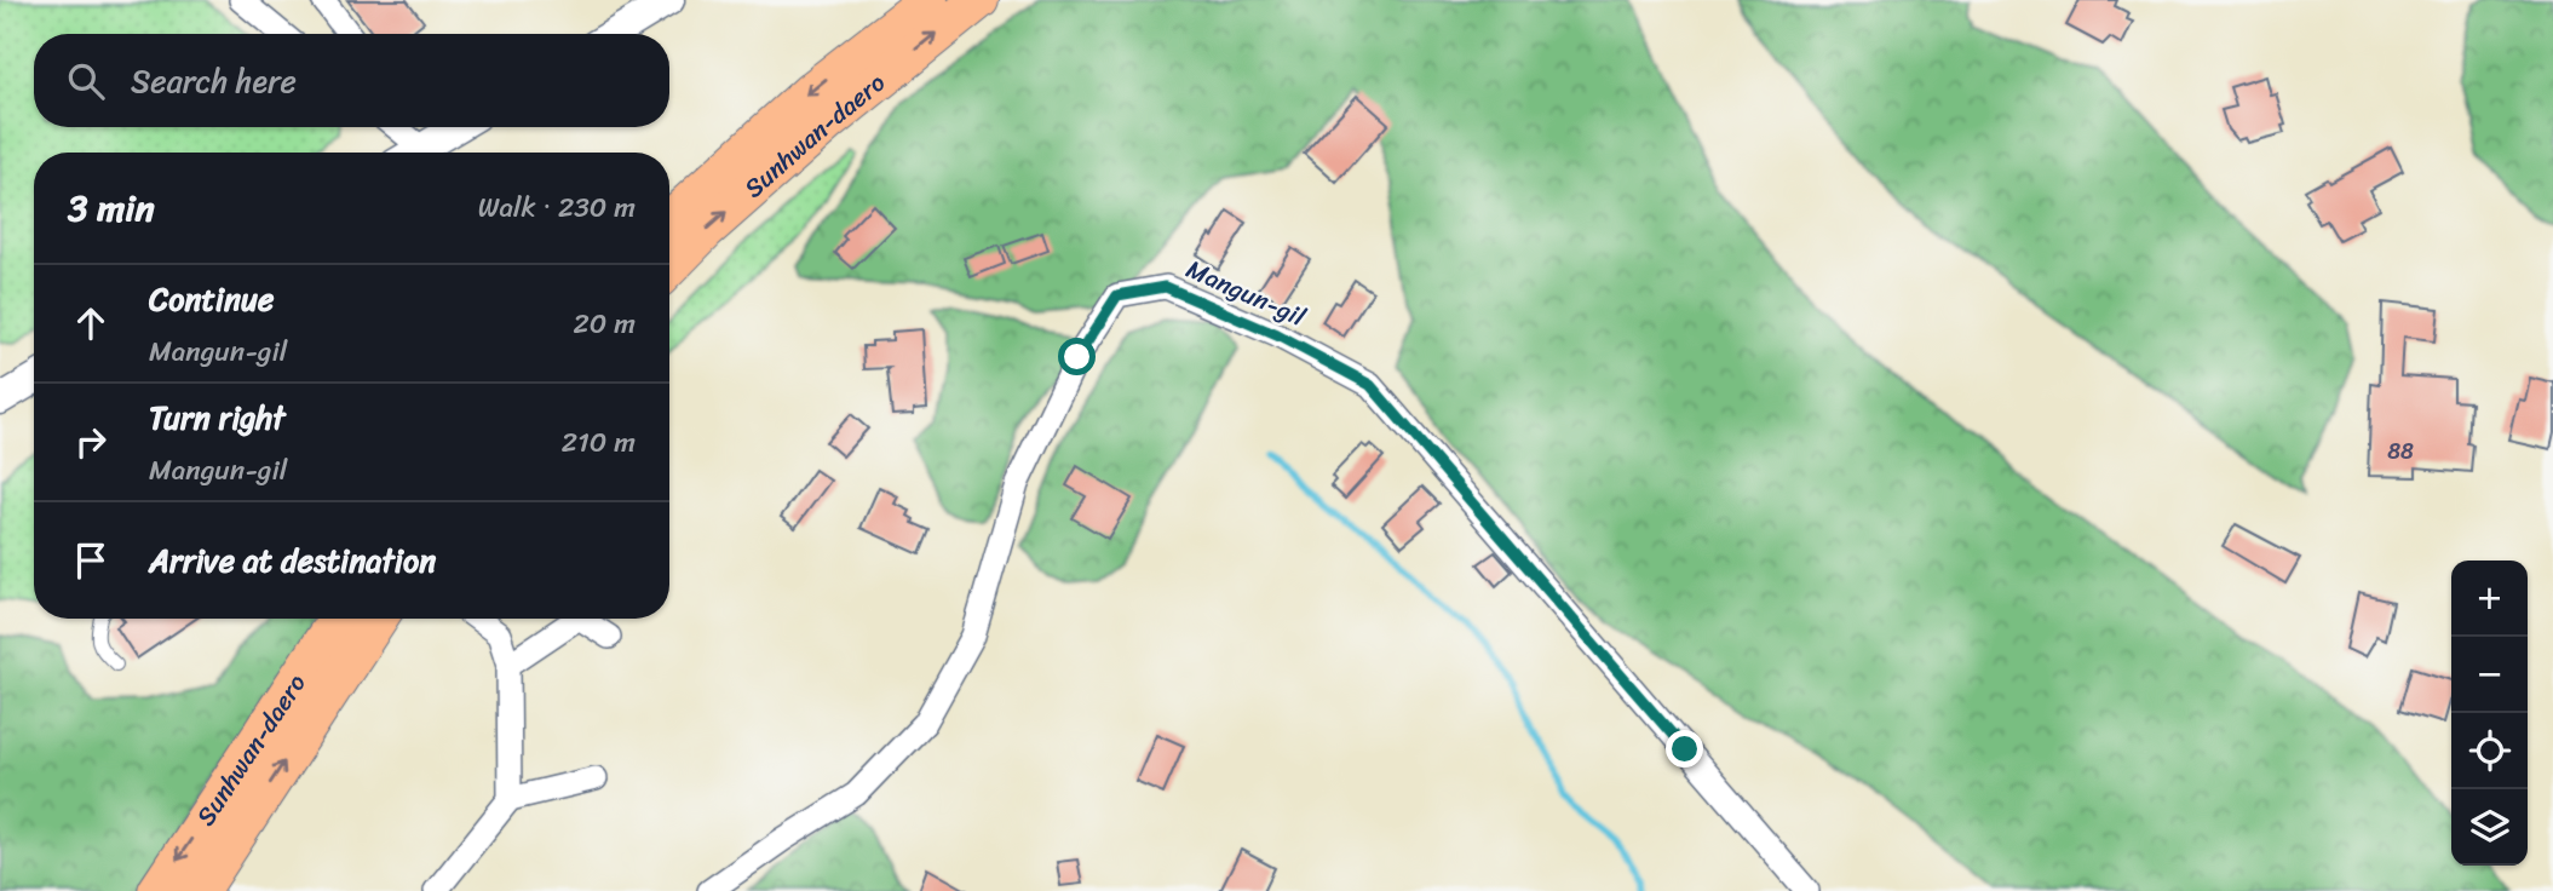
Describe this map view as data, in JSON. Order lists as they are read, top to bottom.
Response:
{
  "streets": {
    "highway": ["Sunhwan-daero"],
    "street": ["Mangun-gil"]
  },
  "house_numbers": ["88"],
  "page": {
    "search": "Search here",
    "heading": ["3 min", "Walk · 230 m"],
    "list": [
      ["Continue", "Mangun-gil", "20 m"],
      ["Turn right", "Mangun-gil", "210 m"],
      "Arrive at destination"
    ],
    "map_buttons": ["+", "−"]
  }
}
